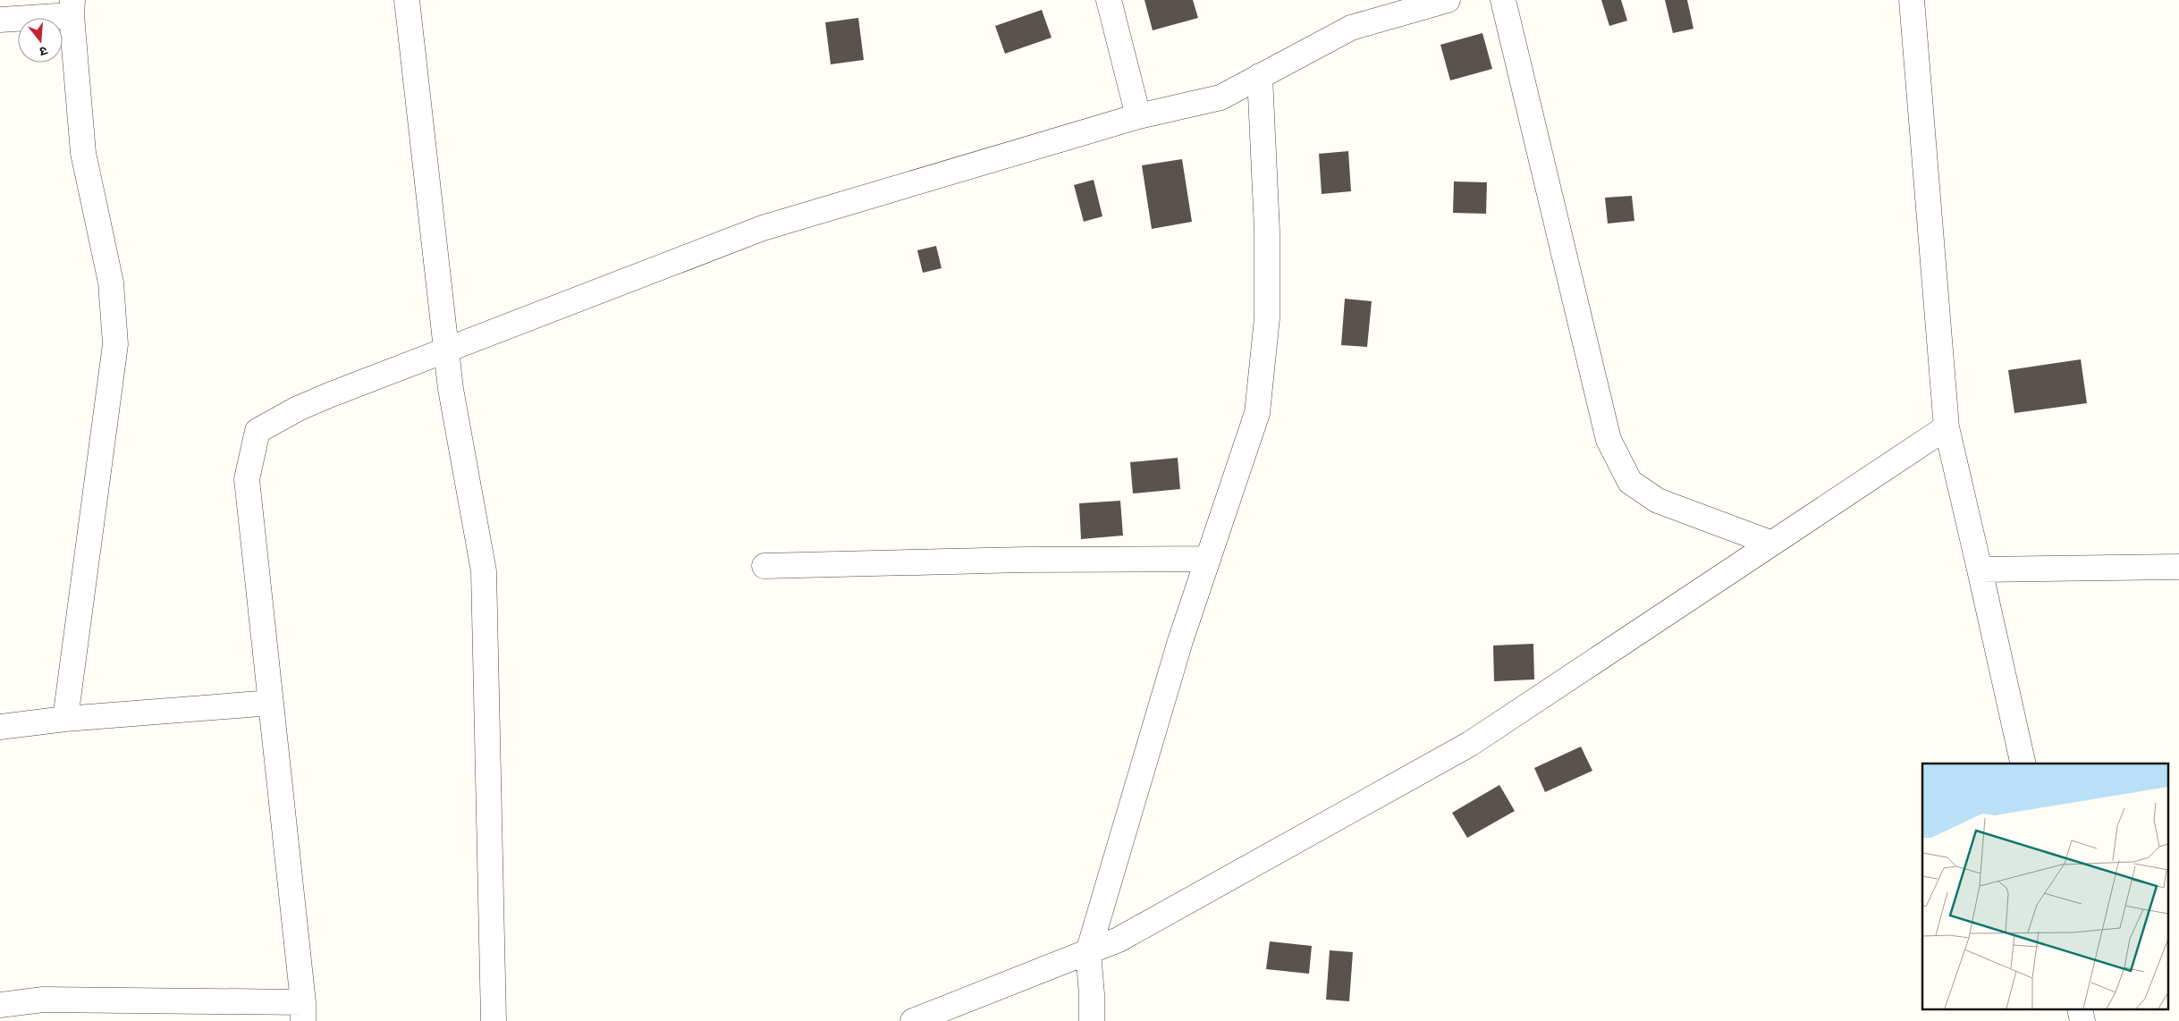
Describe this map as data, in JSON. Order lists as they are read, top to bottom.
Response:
{
  "north": "bottom"
}
